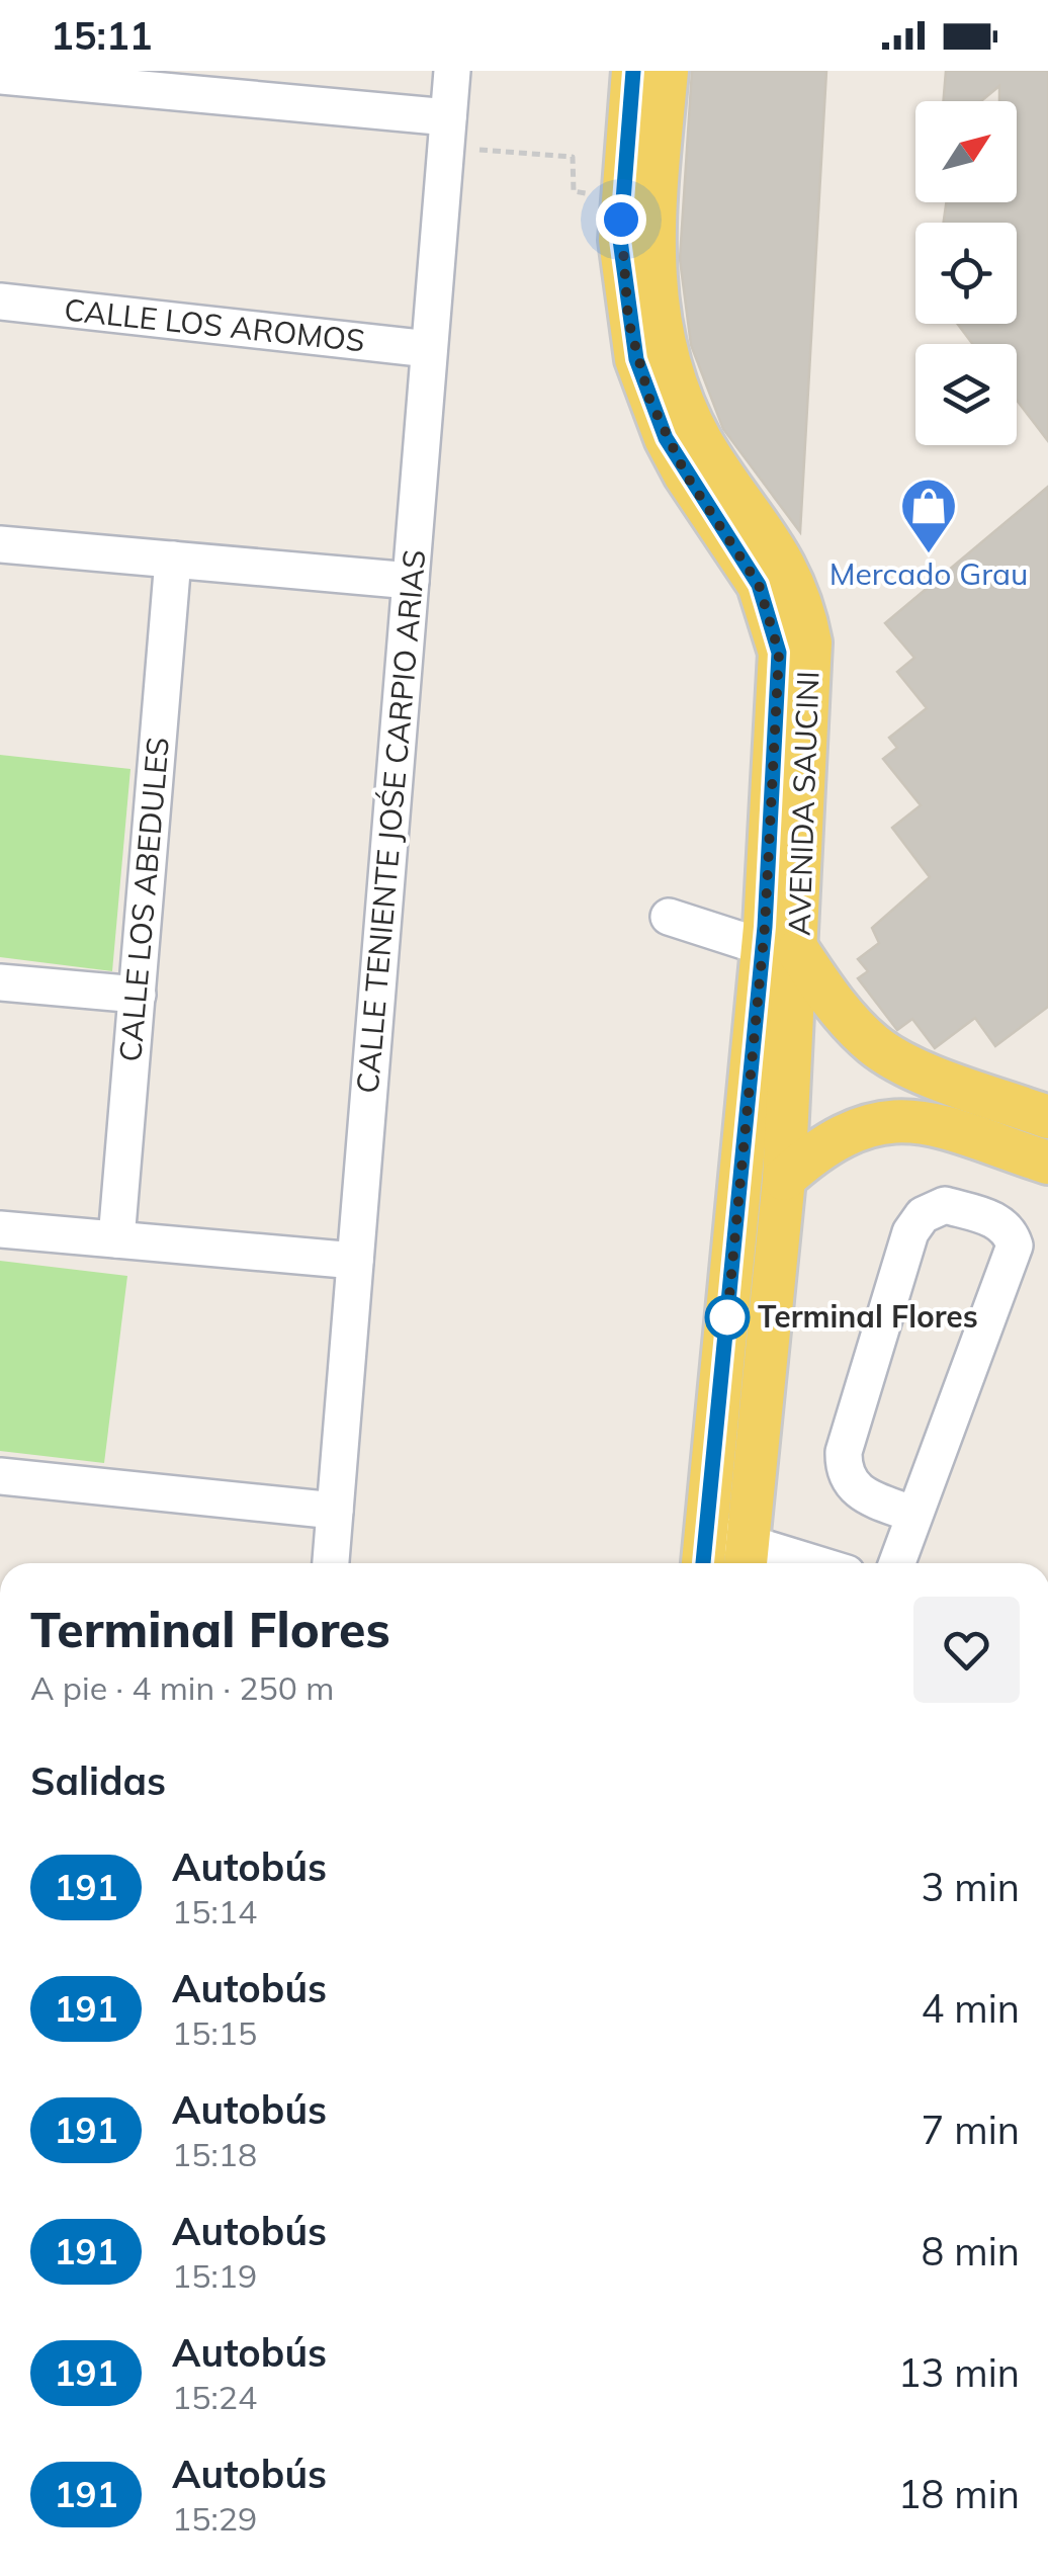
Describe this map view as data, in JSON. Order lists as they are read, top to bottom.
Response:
{
  "streets": {
    "main road": ["AVENIDA SAUCINI"],
    "street": ["CALLE LOS AROMOS", "CALLE TENIENTE JOŚE CARPIO ARIAS", "CALLE LOS ABEDULES"]
  },
  "crossings": [
    ["CALLE LOS AROMOS", "CALLE TENIENTE JOŚE CARPIO ARIAS"]
  ],
  "places": {
    "shop": ["Mercado Grau"],
    "other": ["Terminal Flores"]
  },
  "lines": ["bus line 191"],
  "north": "top right",
  "page": {
    "status": "15:11",
    "heading": [
      ["Terminal Flores", "A pie · 4 min · 250 m"],
      "Salidas"
    ],
    "list": [
      {
        "mark": "191",
        "name": "Autobús",
        "note": "15:14",
        "value": "3 min"
      },
      {
        "mark": "191",
        "name": "Autobús",
        "note": "15:15",
        "value": "4 min"
      },
      {
        "mark": "191",
        "name": "Autobús",
        "note": "15:18",
        "value": "7 min"
      },
      {
        "mark": "191",
        "name": "Autobús",
        "note": "15:19",
        "value": "8 min"
      },
      {
        "mark": "191",
        "name": "Autobús",
        "note": "15:24",
        "value": "13 min"
      },
      {
        "mark": "191",
        "name": "Autobús",
        "note": "15:29",
        "value": "18 min"
      }
    ]
  }
}
